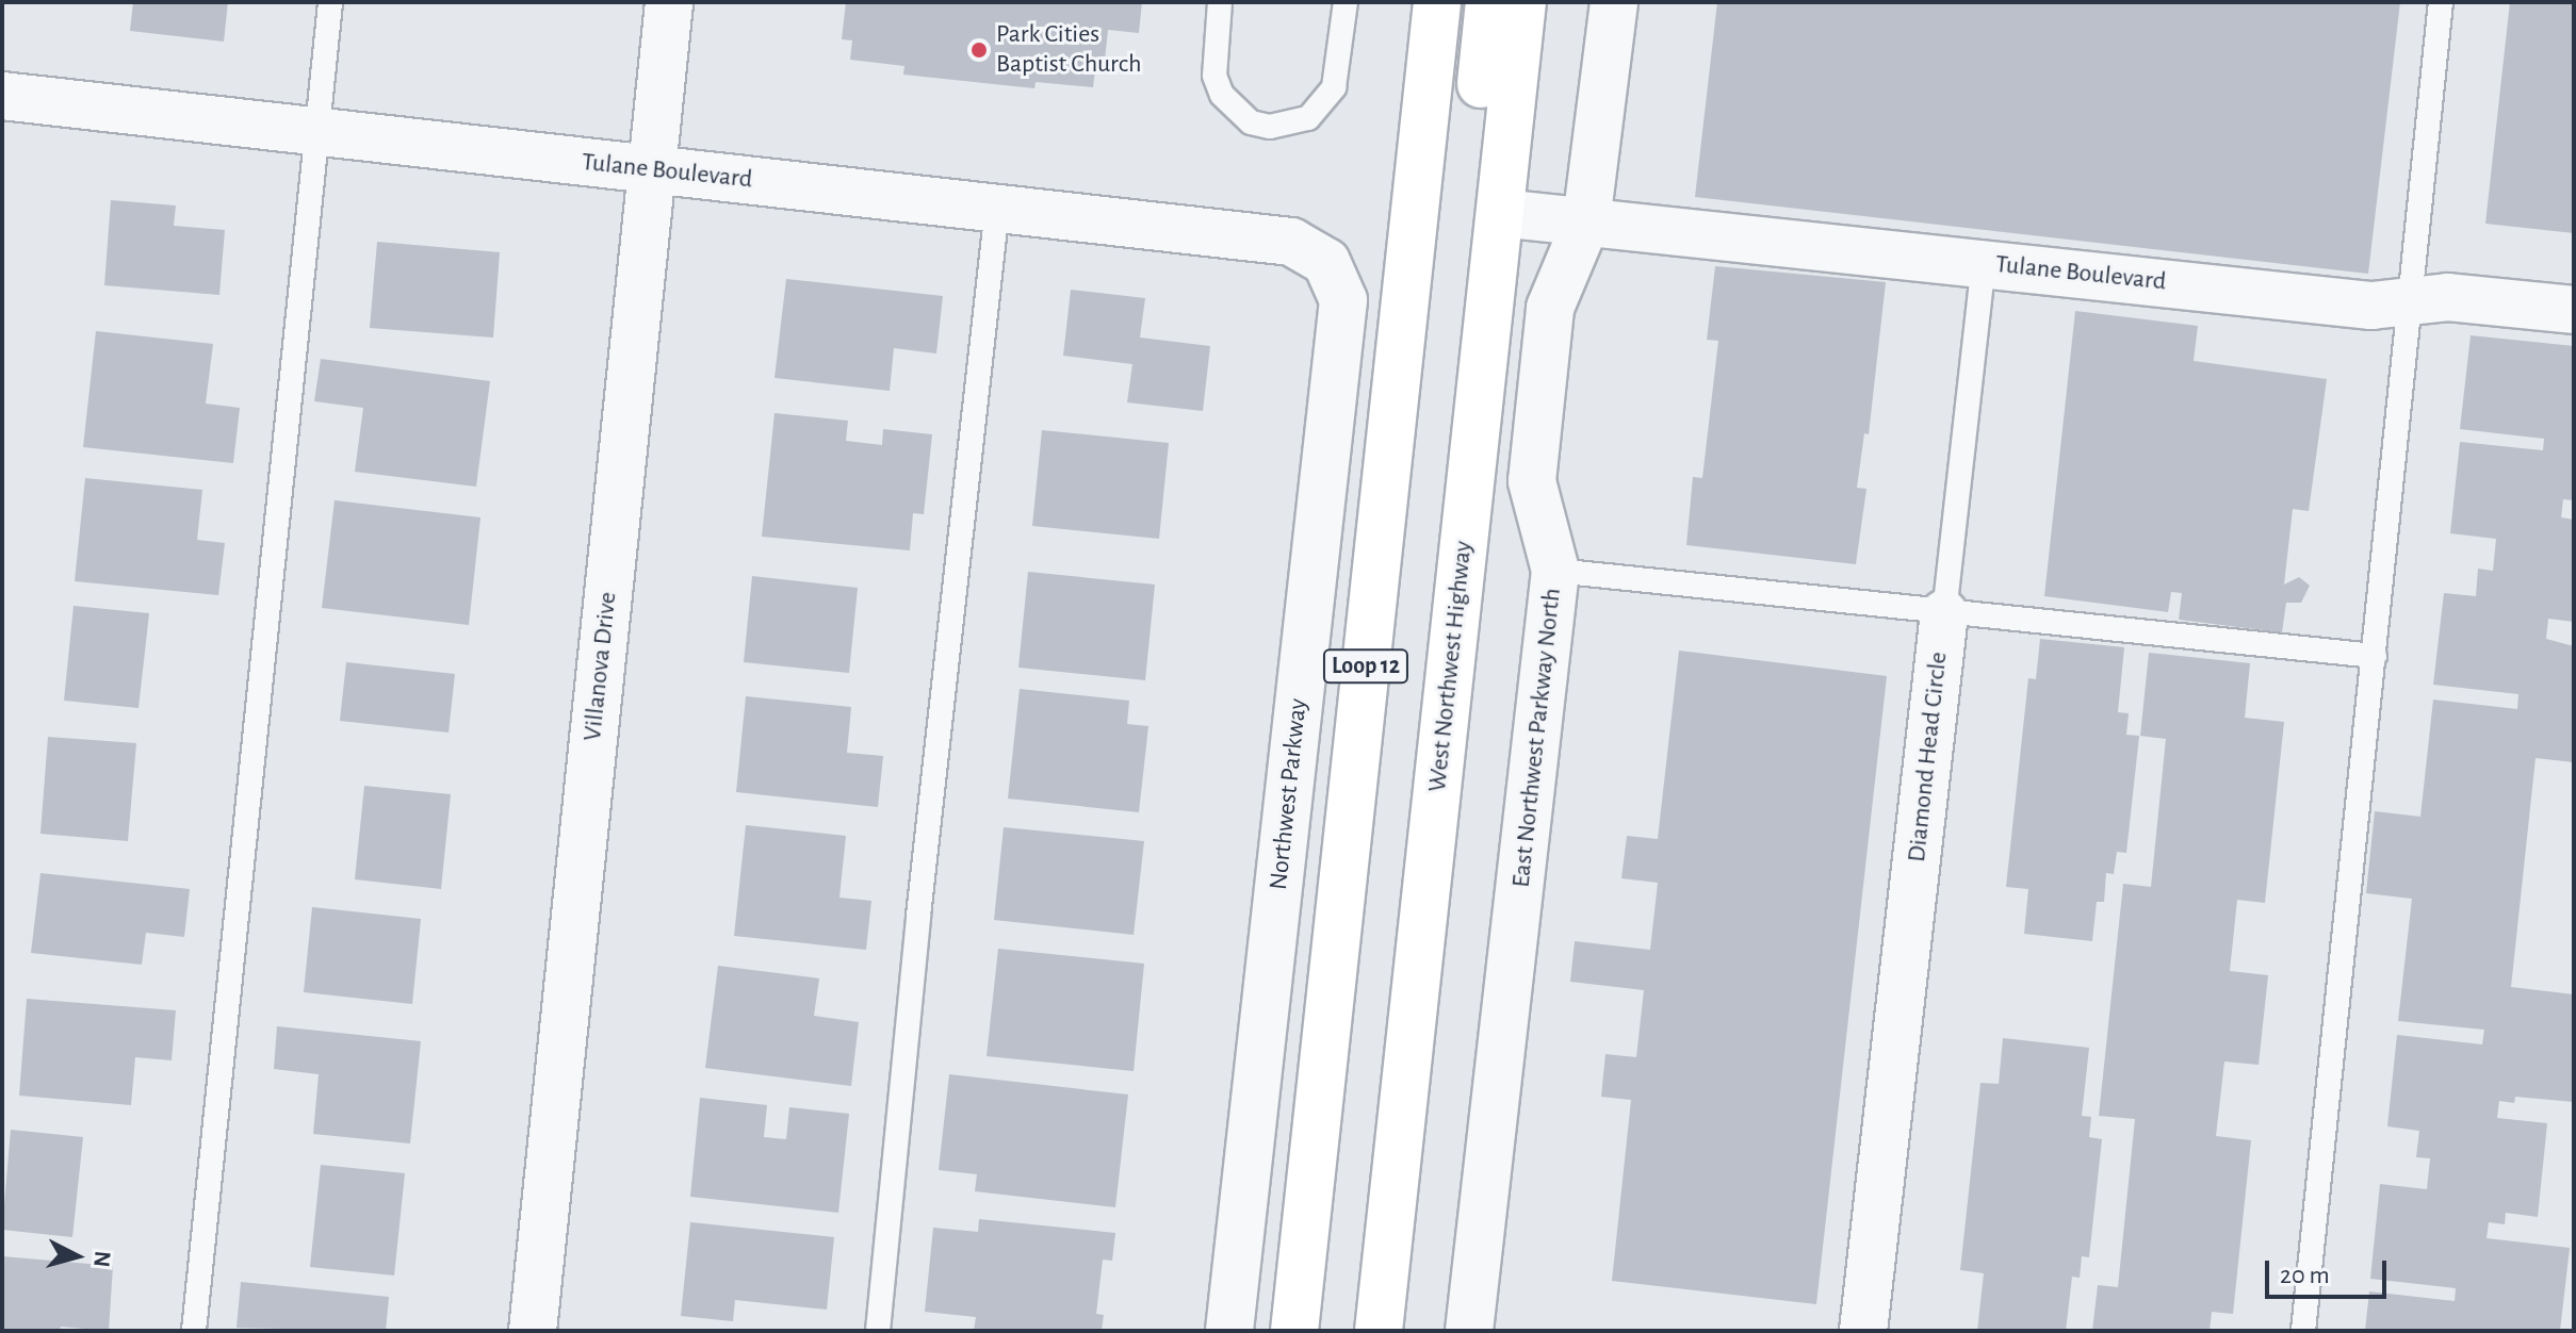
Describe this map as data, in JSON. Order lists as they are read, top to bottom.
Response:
{
  "streets": {
    "main road": ["Loop 12", "West Northwest Highway"],
    "street": [
      "Tulane Boulevard",
      "Villanova Drive",
      "East Northwest Parkway North",
      "Diamond Head Circle",
      "Northwest Parkway"
    ]
  },
  "crossings": [
    ["Tulane Boulevard", "Villanova Drive"],
    ["Tulane Boulevard", "West Northwest Highway"],
    ["Tulane Boulevard", "East Northwest Parkway North"],
    ["Tulane Boulevard", "Northwest Parkway"]
  ],
  "places": ["Park Cities Baptist Church"],
  "scale_bar": "20 m",
  "north": "right"
}
